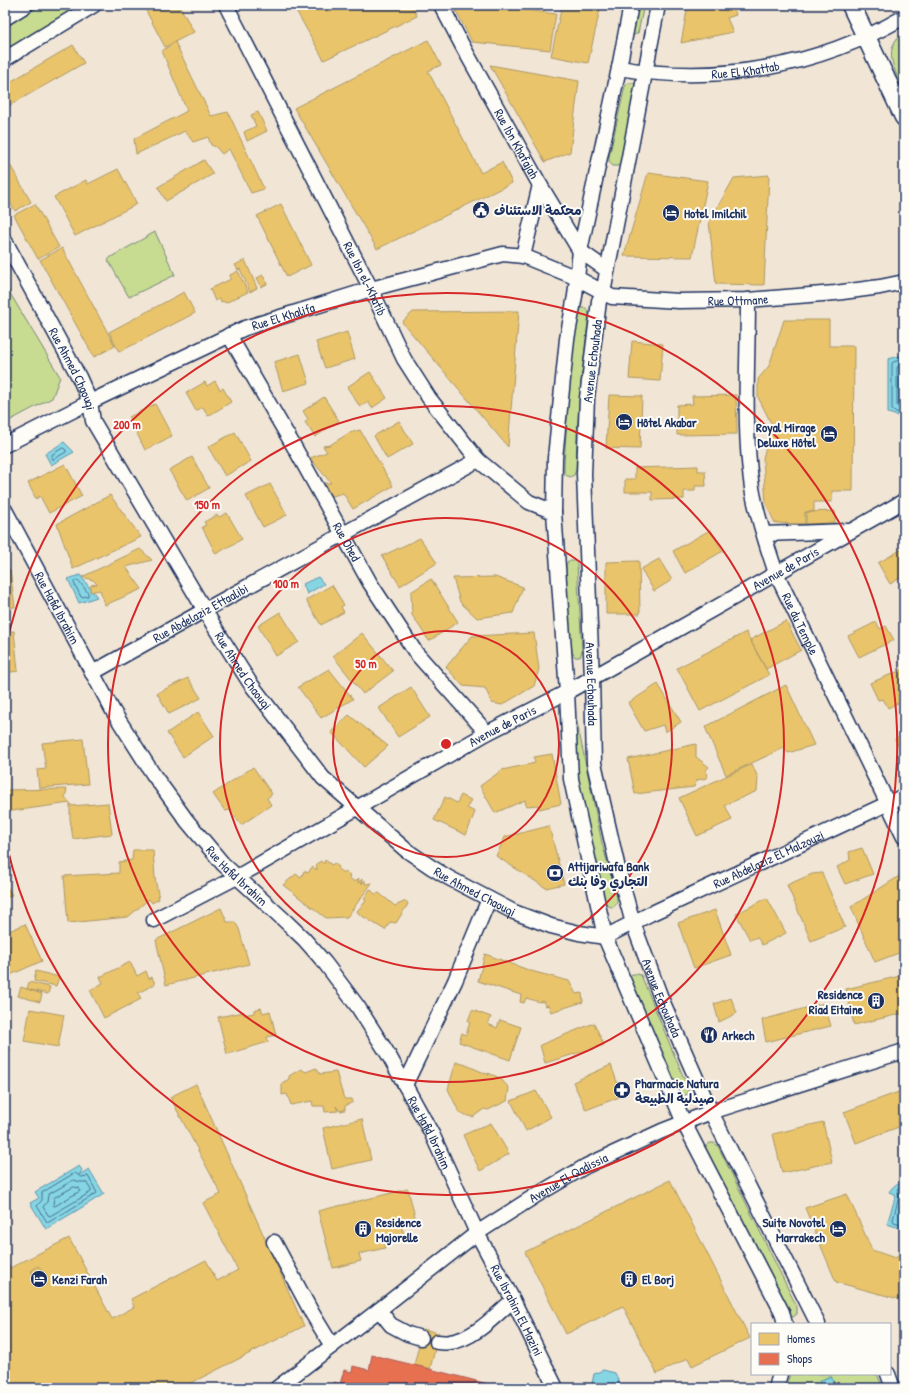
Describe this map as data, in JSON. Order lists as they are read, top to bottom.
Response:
{
  "streets": {
    "street": [
      "Rue El Khattab",
      "Rue Ibn Khafajah",
      "Rue Ibn el-Khatib",
      "Rue Ottmane",
      "Rue El Khalifa",
      "Avenue Echouhada",
      "Rue Ahmed Chaouqi",
      "Rue Ohed",
      "Avenue de Paris",
      "Rue Hafid Ibrahim",
      "Rue Abdelaziz Ettaalibi",
      "Rue du Temple",
      "Rue Abdelaziz El Malzouzi",
      "Avenue El Qadissia",
      "Rue Ibrahim El Mazini"
    ]
  },
  "crossings": [
    ["Rue El Khattab", "Avenue Echouhada"],
    ["Rue Ibn Khafajah", "Avenue Echouhada"],
    ["Rue Ibn el-Khatib", "Rue El Khalifa"],
    ["Rue Ibn el-Khatib", "Avenue Echouhada"],
    ["Rue Ibn el-Khatib", "Rue Abdelaziz Ettaalibi"],
    ["Rue Ottmane", "Rue El Khalifa"],
    ["Rue Ottmane", "Avenue Echouhada"],
    ["Rue Ottmane", "Rue du Temple"],
    ["Rue El Khalifa", "Avenue Echouhada"],
    ["Rue El Khalifa", "Rue Ahmed Chaouqi"],
    ["Rue El Khalifa", "Rue Ohed"],
    ["Avenue Echouhada", "Rue Ahmed Chaouqi"],
    ["Avenue Echouhada", "Avenue de Paris"],
    ["Avenue Echouhada", "Rue Abdelaziz El Malzouzi"],
    ["Avenue Echouhada", "Avenue El Qadissia"],
    ["Rue Ahmed Chaouqi", "Avenue de Paris"],
    ["Rue Ahmed Chaouqi", "Rue Abdelaziz Ettaalibi"],
    ["Rue Ohed", "Avenue de Paris"],
    ["Rue Ohed", "Rue Abdelaziz Ettaalibi"],
    ["Avenue de Paris", "Rue Hafid Ibrahim"],
    ["Avenue de Paris", "Rue du Temple"],
    ["Rue Hafid Ibrahim", "Rue Abdelaziz Ettaalibi"],
    ["Rue Hafid Ibrahim", "Avenue El Qadissia"],
    ["Rue Hafid Ibrahim", "Rue Ibrahim El Mazini"],
    ["Rue du Temple", "Rue Abdelaziz El Malzouzi"],
    ["Avenue El Qadissia", "Rue Ibrahim El Mazini"]
  ],
  "places": {
    "public building": ["محكمة الاستئناف"],
    "hotel": [
      "Hotel Imilchil",
      "Hôtel Akabar",
      "Royal Mirage Deluxe Hôtel",
      "Suite Novotel Marrakech",
      "Kenzi Farah"
    ],
    "bank": ["Attijariwafa Bank التجاري وفا بنك"],
    "building": ["Residence Riad Eitaine", "Residence Majorelle", "El Borj"],
    "restaurant": ["Arkech"],
    "pharmacy": ["Pharmacie Natura صيدلية الطبيعة"]
  },
  "legend": ["Homes", "Shops"],
  "rings": [
    "200 m",
    "150 m",
    "100 m",
    "50 m"
  ]
}
